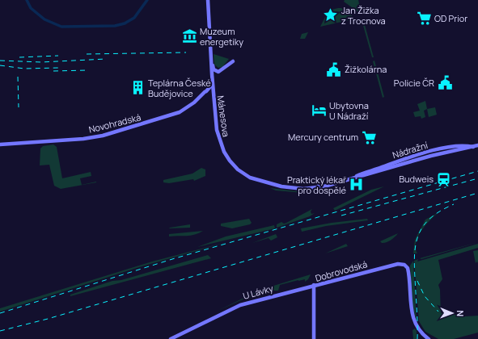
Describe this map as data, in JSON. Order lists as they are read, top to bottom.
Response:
{
  "streets": {
    "main road": [
      "Mánesova",
      "Novohradská",
      "Nádražní",
      "Dobrovodská",
      "U Lávky"
    ]
  },
  "crossings": [
    ["Mánesova", "Novohradská"],
    ["Mánesova", "Nádražní"],
    ["Dobrovodská", "U Lávky"]
  ],
  "places": {
    "place": ["Jan Žižka z Trocnova"],
    "supermarket": ["OD Prior", "Mercury centrum"],
    "museum": ["Muzeum energetiky"],
    "public building": ["Žižkolárna", "Policie ČR"],
    "building": ["Teplárna České Budějovice"],
    "hotel": ["Ubytovna U Nádraží"],
    "station": ["Budweis"],
    "hospital": ["Praktický lékař pro dospělé"]
  },
  "north": "right"
}
